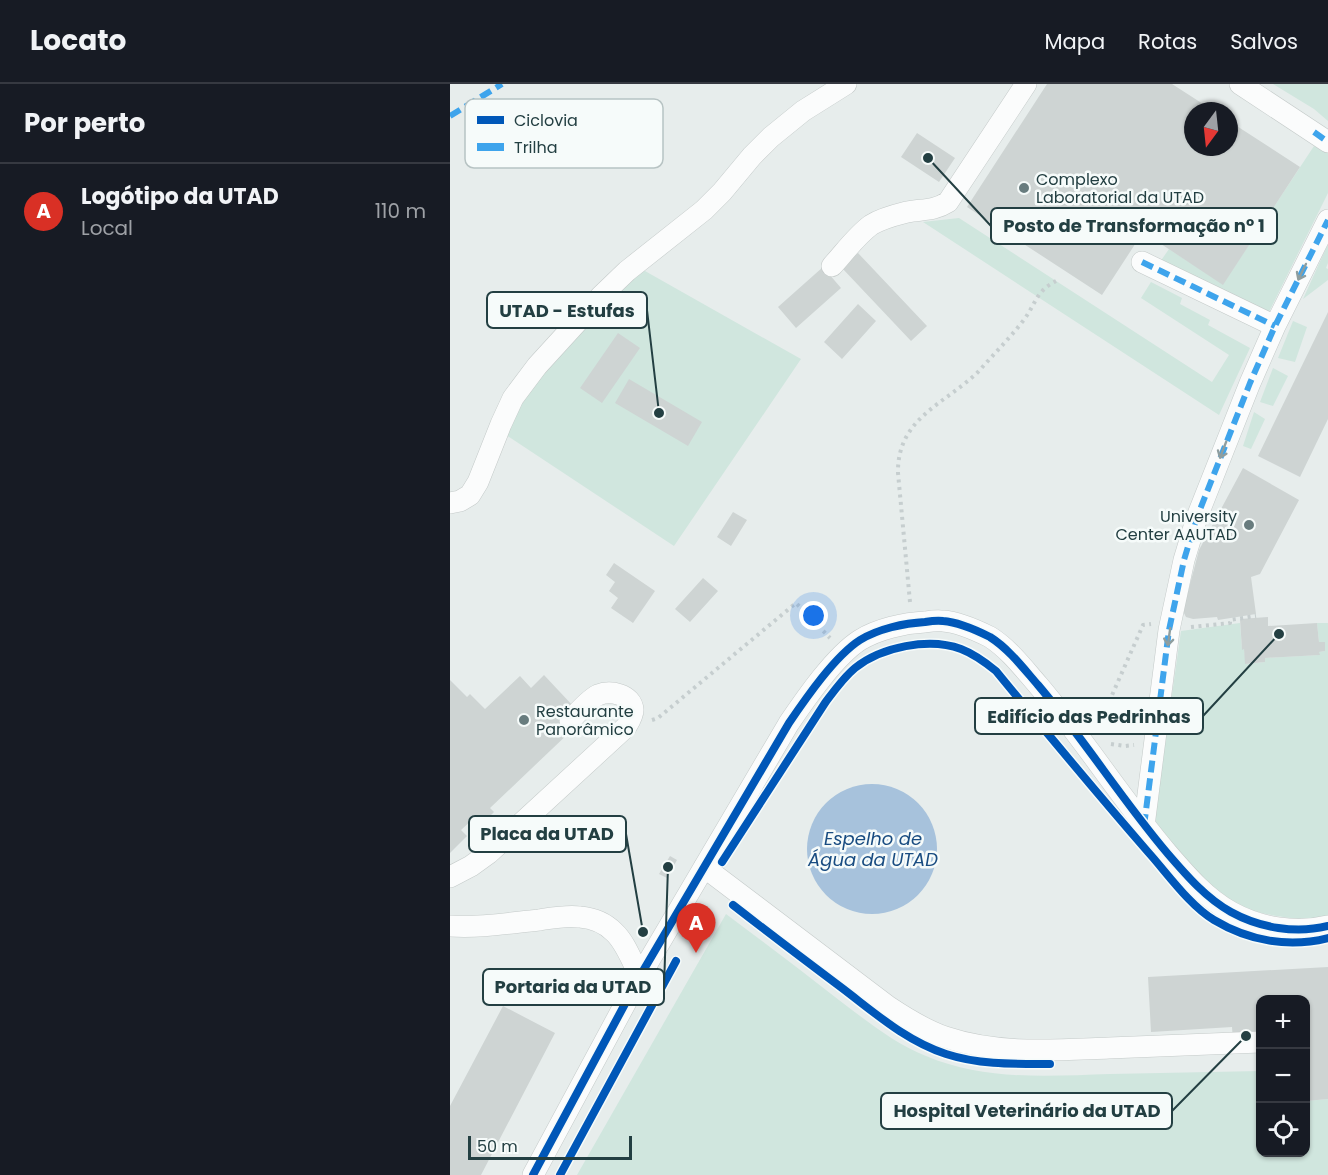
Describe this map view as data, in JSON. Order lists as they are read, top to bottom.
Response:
{
  "water": ["Espelho de Água da UTAD"],
  "places": [
    "Posto de Transformação nº 1",
    "Complexo Laboratorial da UTAD",
    "UTAD - Estufas",
    "University Center AAUTAD",
    "Edifício das Pedrinhas",
    "Restaurante Panorâmico",
    "Portaria da UTAD",
    "Placa da UTAD",
    "Hospital Veterinário da UTAD"
  ],
  "legend": ["Ciclovia", "Trilha"],
  "scale_bar": "50 m",
  "north": "bottom",
  "page": {
    "header": "Locato",
    "nav": ["Mapa", "Rotas", "Salvos"],
    "heading": "Por perto",
    "list": [
      {
        "mark": "A",
        "name": "Logótipo da UTAD",
        "note": "Local",
        "value": "110 m"
      }
    ],
    "pins": "A",
    "map_buttons": ["+", "−"],
    "scale": "50 m"
  }
}
